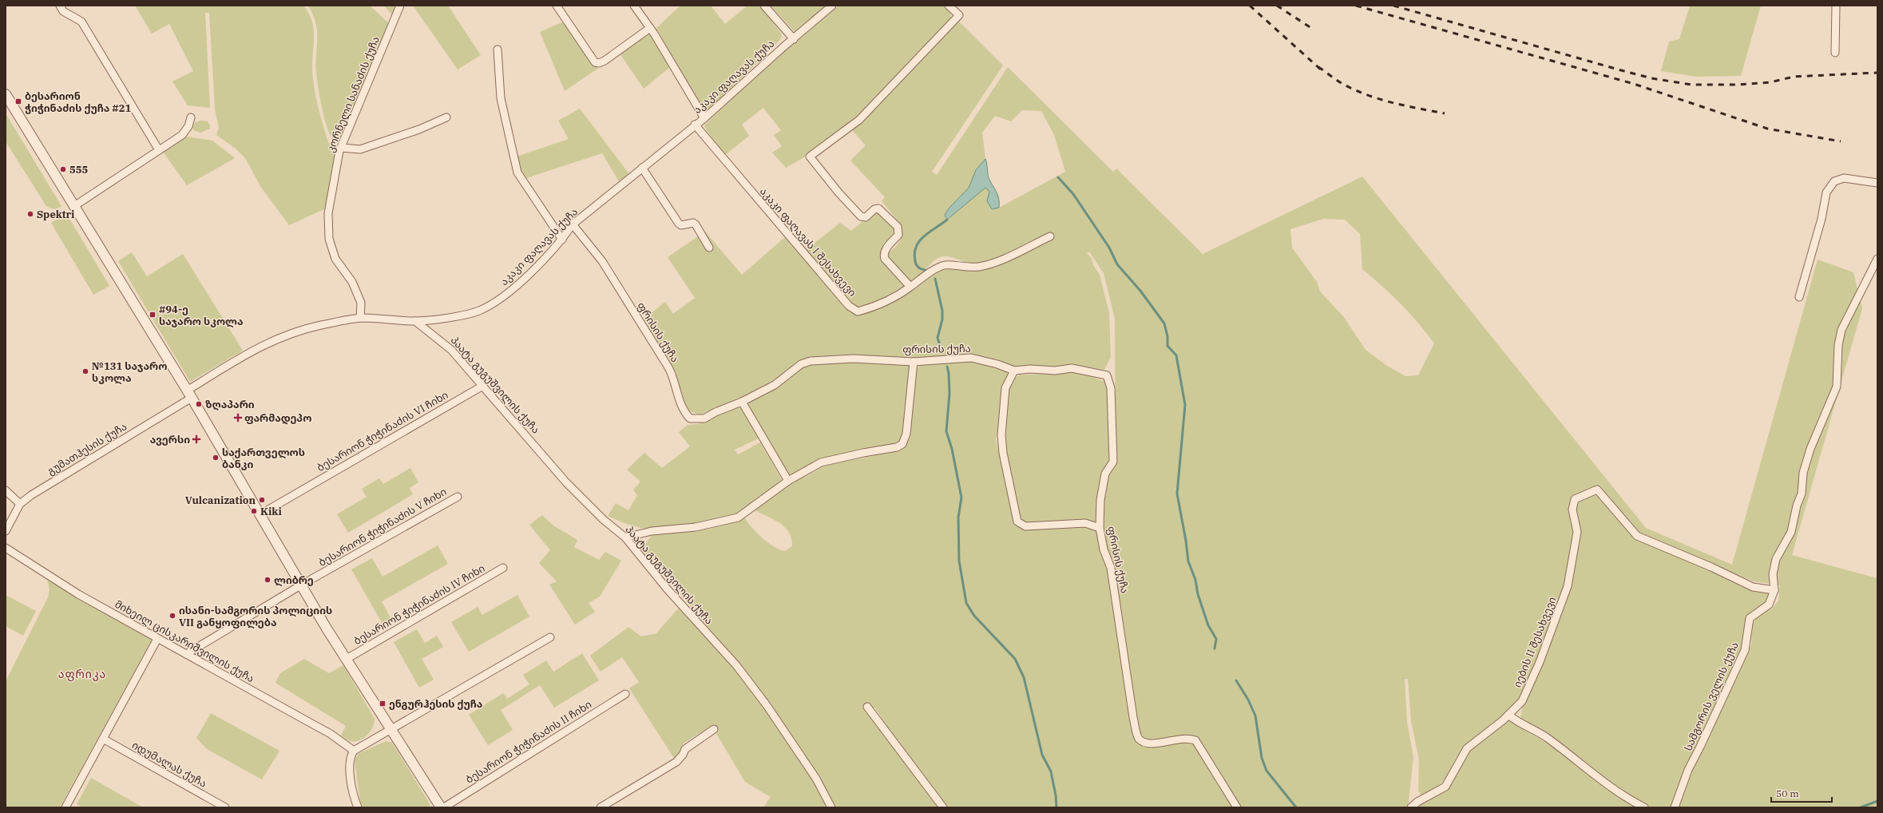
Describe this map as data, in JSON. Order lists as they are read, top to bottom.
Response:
{
  "streets": {
    "street": [
      "აკაკი ფაღავას ქუჩა",
      "კორნელი სანაძის ქუჩა",
      "აკაკი ფაღავას I შესახვევი",
      "ფრისის ქუჩა",
      "პაატა გუგუშვილის ქუჩა",
      "ბესარიონ ჭიჭინაძის VI ჩიხი",
      "გუმათჰესის ქუჩა",
      "ბესარიონ ჭიჭინაძის V ჩიხი",
      "ბესარიონ ჭიჭინაძის IV ჩიხი",
      "მიხეილ ცისკარიშვილის ქუჩა",
      "იების II შესახვევი",
      "სამგორის ველის ქუჩა",
      "ბესარიონ ჭიჭინაძის II ჩიხი",
      "იდუმალას ქუჩა"
    ]
  },
  "crossings": [
    ["აკაკი ფაღავას ქუჩა", "კორნელი სანაძის ქუჩა"],
    ["აკაკი ფაღავას ქუჩა", "აკაკი ფაღავას I შესახვევი"],
    ["აკაკი ფაღავას ქუჩა", "ფრისის ქუჩა"],
    ["აკაკი ფაღავას ქუჩა", "პაატა გუგუშვილის ქუჩა"],
    ["აკაკი ფაღავას ქუჩა", "გუმათჰესის ქუჩა"],
    ["პაატა გუგუშვილის ქუჩა", "ბესარიონ ჭიჭინაძის VI ჩიხი"],
    ["ბესარიონ ჭიჭინაძის V ჩიხი", "მიხეილ ცისკარიშვილის ქუჩა"],
    ["იების II შესახვევი", "სამგორის ველის ქუჩა"]
  ],
  "districts": ["აფრიკა"],
  "places": {
    "transit": ["ბესარიონ ჭიჭინაძის ქუჩა #21", "#94-ე საჯარო სკოლა", "ენგურჰესის ქუჩა"],
    "other": [
      "555",
      "Spektri",
      "№131 საჯარო სკოლა",
      "ზღაპარი",
      "საქართველოს ბანკი",
      "Vulcanization",
      "Kiki",
      "ლიბრე",
      "ისანი-სამგორის პოლიციის VII განყოფილება"
    ],
    "health": ["ფარმადეპო", "ავერსი"]
  },
  "scale_bar": "50 m"
}
